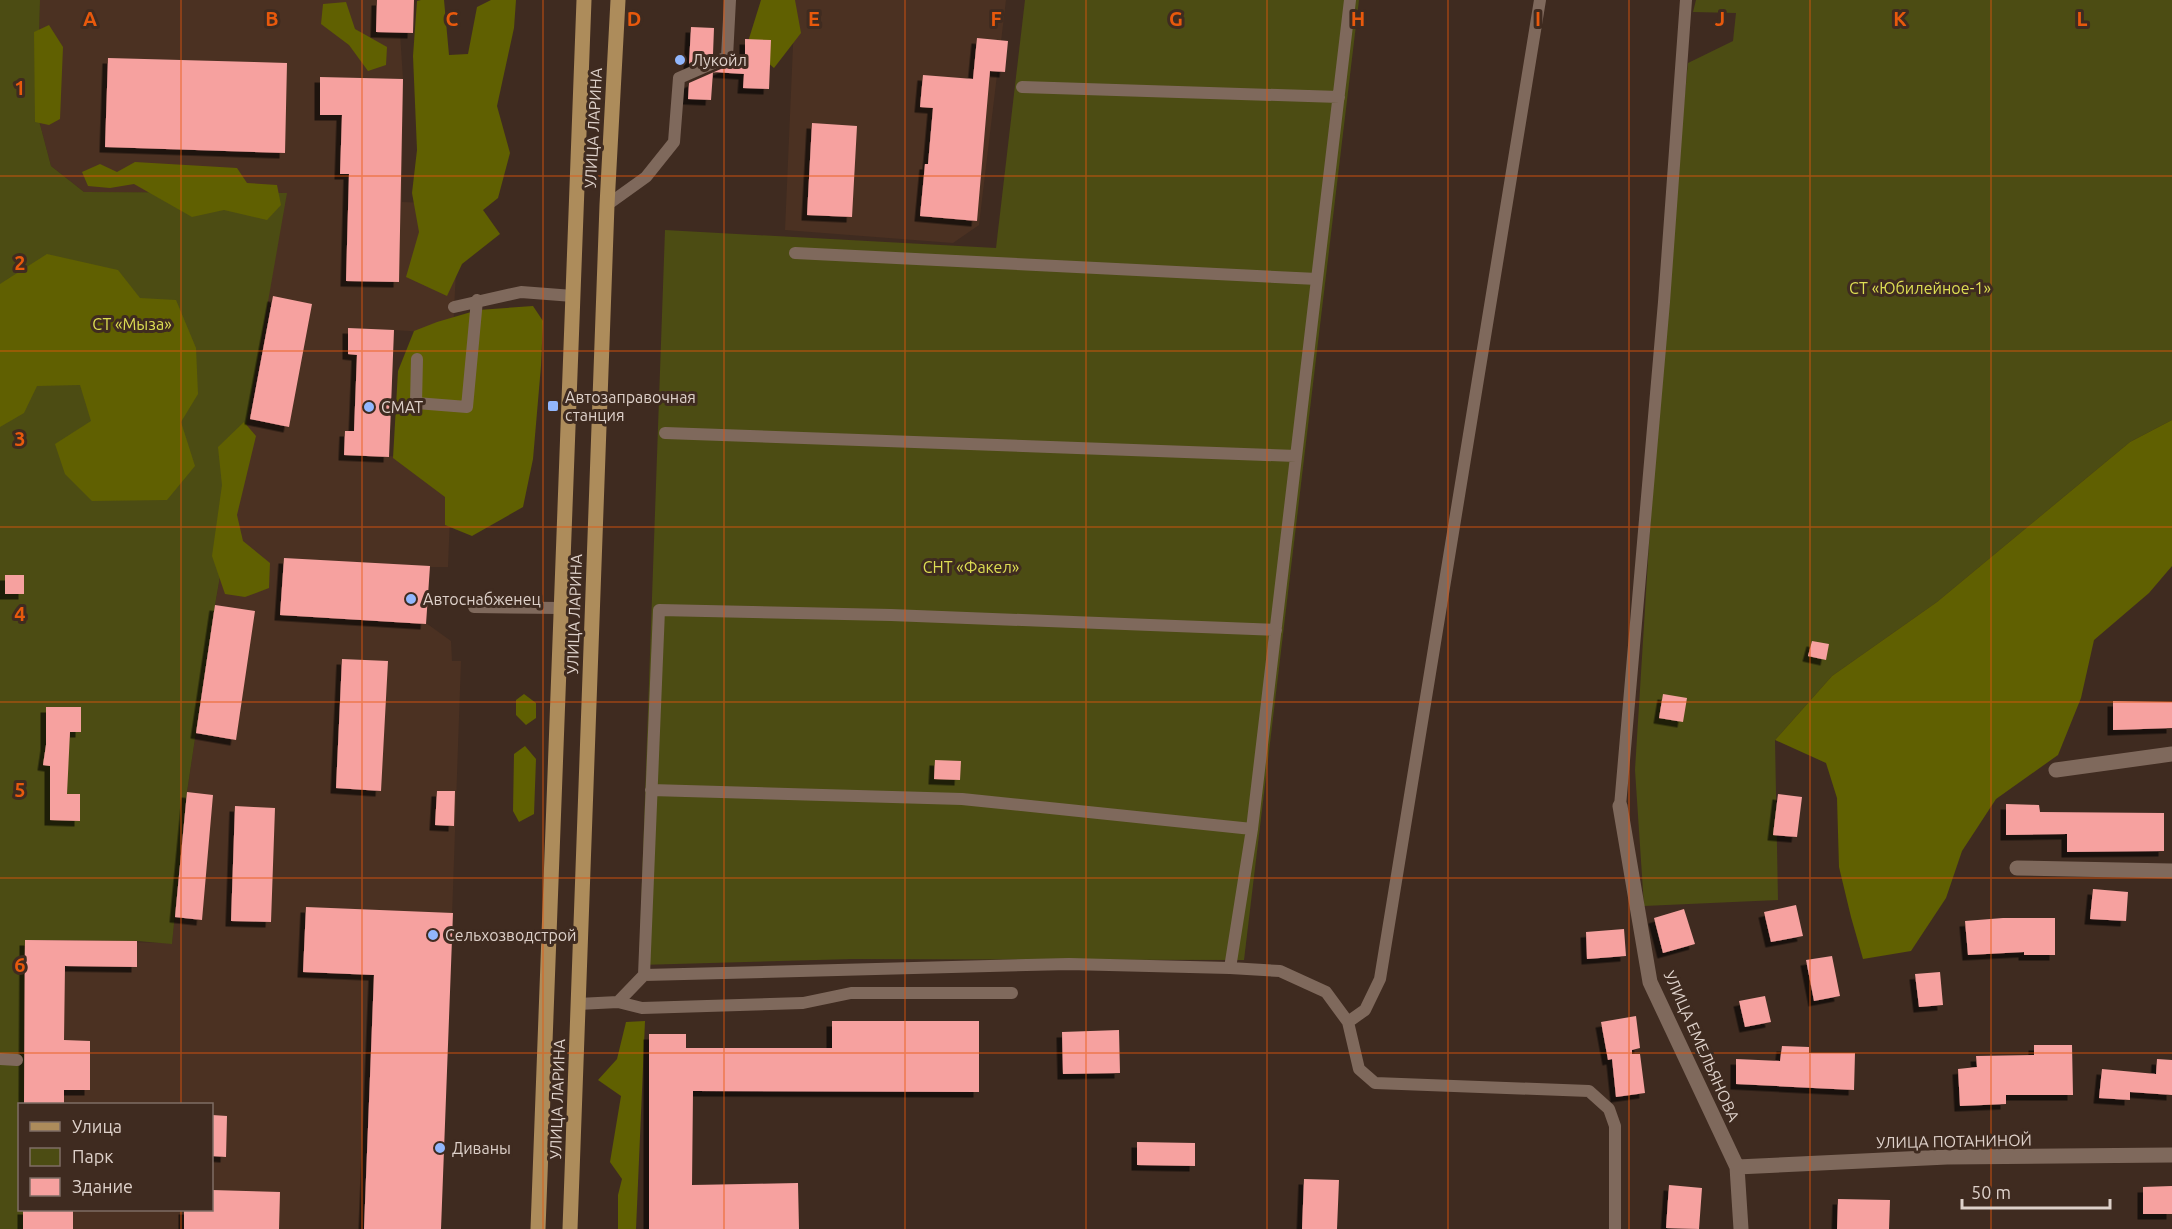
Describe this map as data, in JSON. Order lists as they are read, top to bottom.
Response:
{
  "streets": {
    "main road": ["УЛИЦА ЛАРИНА"],
    "street": ["УЛИЦА ЕМЕЛЬЯНОВА", "УЛИЦА ПОТАНИНОЙ"]
  },
  "crossings": [
    ["УЛИЦА ЕМЕЛЬЯНОВА", "УЛИЦА ПОТАНИНОЙ"]
  ],
  "parks": ["СТ «Юбилейное-1»", "СТ «Мыза»", "СНТ «Факел»"],
  "places": {
    "other": [
      "Лукойл",
      "СМАТ",
      "Автоснабженец",
      "Сельхозводстрой",
      "Диваны"
    ],
    "transit": ["Автозаправочная станция"]
  },
  "legend": ["Улица", "Парк", "Здание"],
  "scale_bar": "50 m",
  "grid": {
    "columns": [
      "A",
      "B",
      "C",
      "D",
      "E",
      "F",
      "G",
      "H",
      "I",
      "J",
      "K",
      "L"
    ],
    "rows": [
      "1",
      "2",
      "3",
      "4",
      "5",
      "6"
    ]
  }
}
